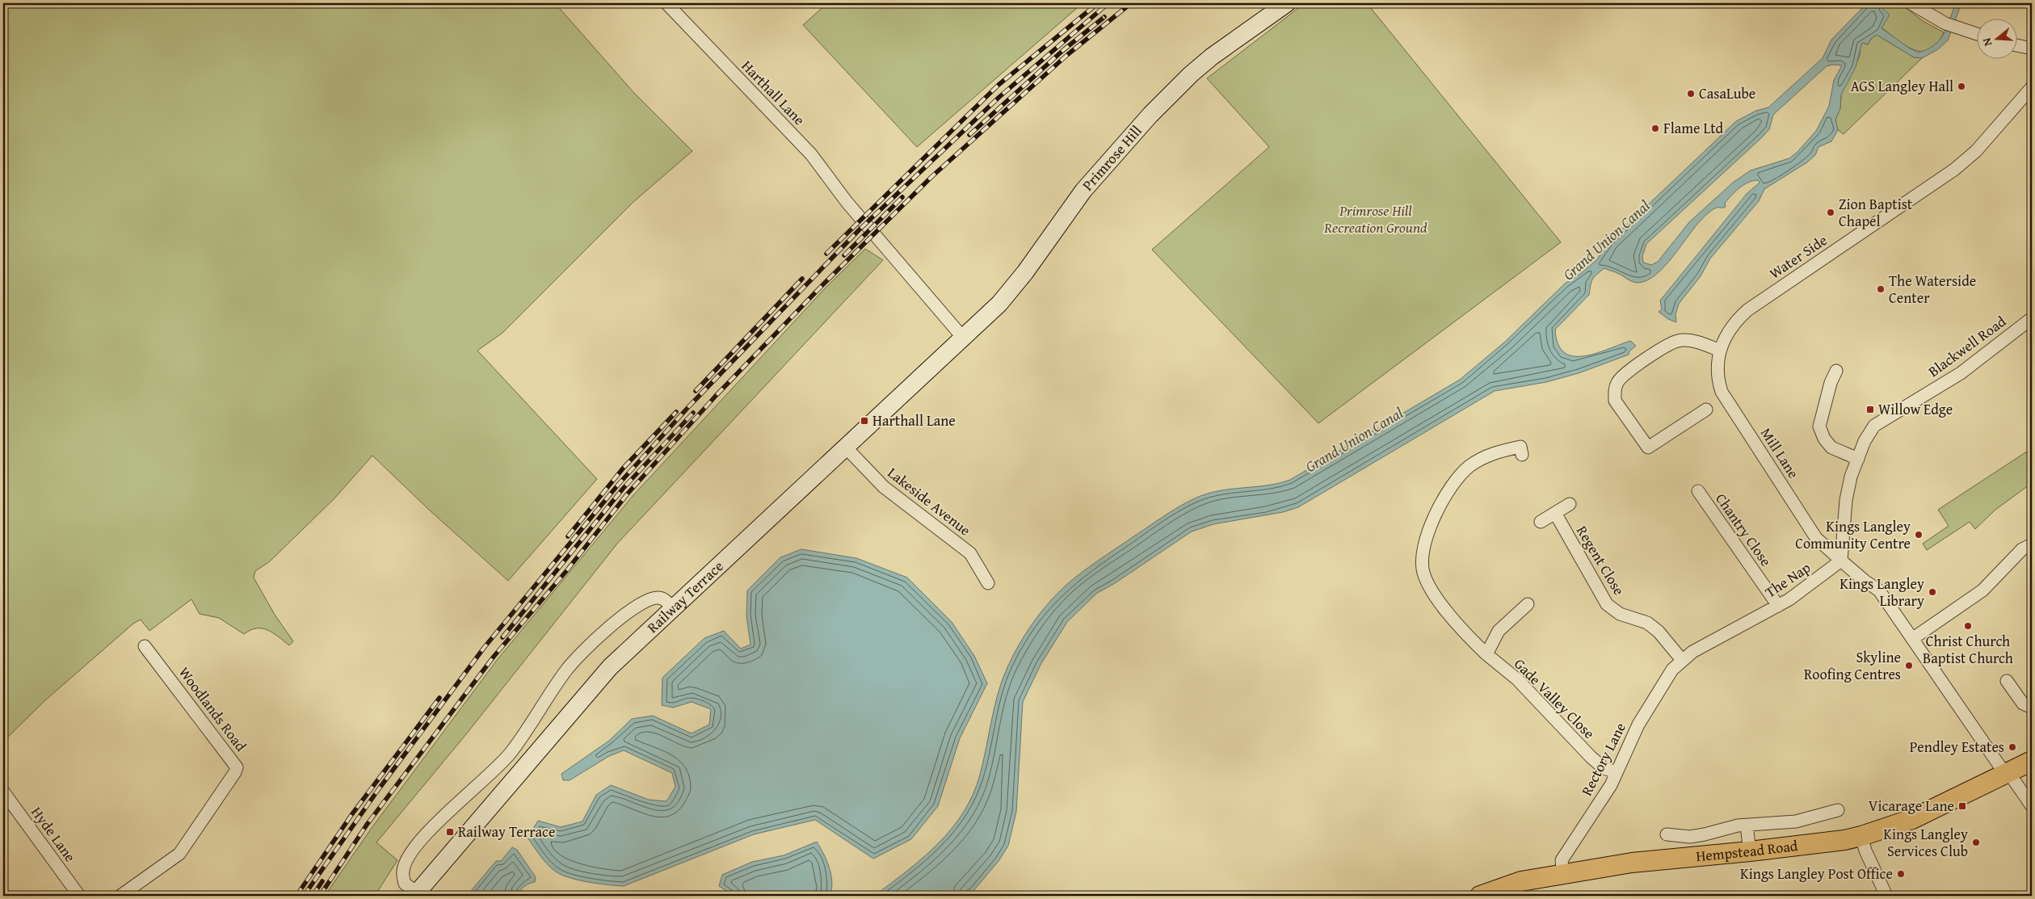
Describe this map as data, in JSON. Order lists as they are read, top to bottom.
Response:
{
  "streets": {
    "main road": ["Hempstead Road"],
    "street": [
      "Harthall Lane",
      "Primrose Hill",
      "Water Side",
      "Blackwell Road",
      "Mill Lane",
      "Lakeside Avenue",
      "Chantry Close",
      "Regent Close",
      "The Nap",
      "Railway Terrace",
      "Gade Valley Close",
      "Woodlands Road",
      "Rectory Lane",
      "Hyde Lane"
    ]
  },
  "crossings": [
    ["Harthall Lane", "Primrose Hill"],
    ["Harthall Lane", "Railway Terrace"],
    ["Primrose Hill", "Railway Terrace"],
    ["Water Side", "Mill Lane"],
    ["Blackwell Road", "Mill Lane"],
    ["Blackwell Road", "The Nap"],
    ["Mill Lane", "The Nap"],
    ["Lakeside Avenue", "Railway Terrace"],
    ["Chantry Close", "The Nap"],
    ["Regent Close", "The Nap"],
    ["Regent Close", "Rectory Lane"],
    ["The Nap", "Rectory Lane"],
    ["Gade Valley Close", "Rectory Lane"],
    ["Rectory Lane", "Hempstead Road"]
  ],
  "water": ["Grand Union Canal"],
  "parks": ["Primrose Hill Recreation Ground"],
  "places": {
    "other": [
      "AGS Langley Hall",
      "CasaLube",
      "Flame Ltd",
      "Zion Baptist Chapel",
      "The Waterside Center",
      "Kings Langley Community Centre",
      "Kings Langley Library",
      "Christ Church Baptist Church",
      "Skyline Roofing Centres",
      "Pendley Estates",
      "Kings Langley Services Club",
      "Kings Langley Post Office"
    ],
    "transit": [
      "Willow Edge",
      "Harthall Lane",
      "Vicarage Lane",
      "Railway Terrace"
    ]
  },
  "north": "left"
}
